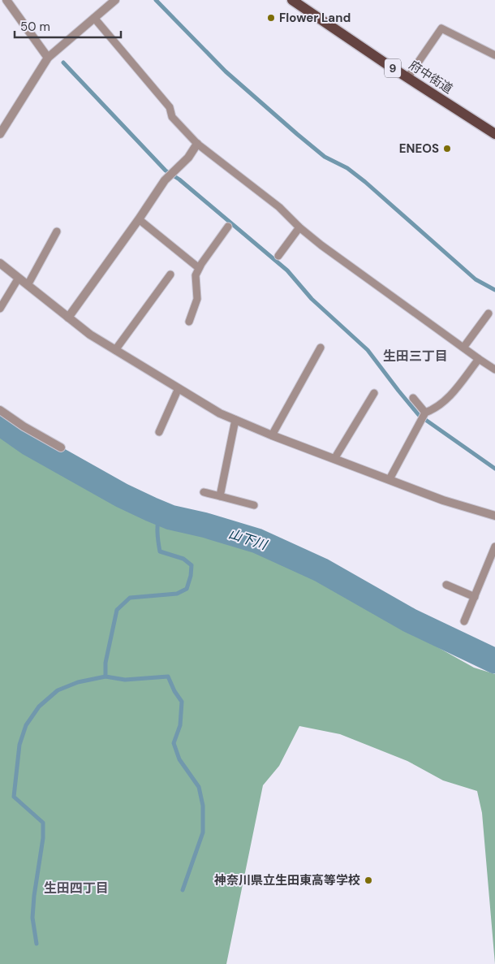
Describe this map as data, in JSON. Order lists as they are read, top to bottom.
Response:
{
  "streets": {
    "main road": ["9", "府中街道"]
  },
  "districts": ["生田三丁目", "生田四丁目"],
  "water": ["山下川"],
  "places": ["Flower Land", "ENEOS", "神奈川県立生田東高等学校"],
  "scale_bar": "50 m"
}
